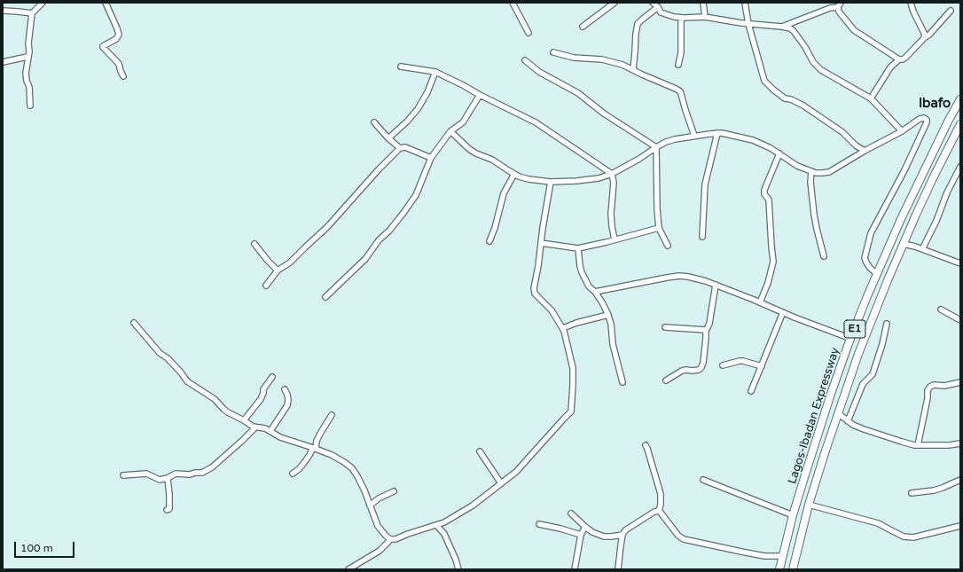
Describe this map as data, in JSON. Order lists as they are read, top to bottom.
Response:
{
  "streets": {
    "highway": ["E1", "Lagos-Ibadan Expressway"]
  },
  "districts": ["Ibafo"],
  "scale_bar": "100 m"
}
